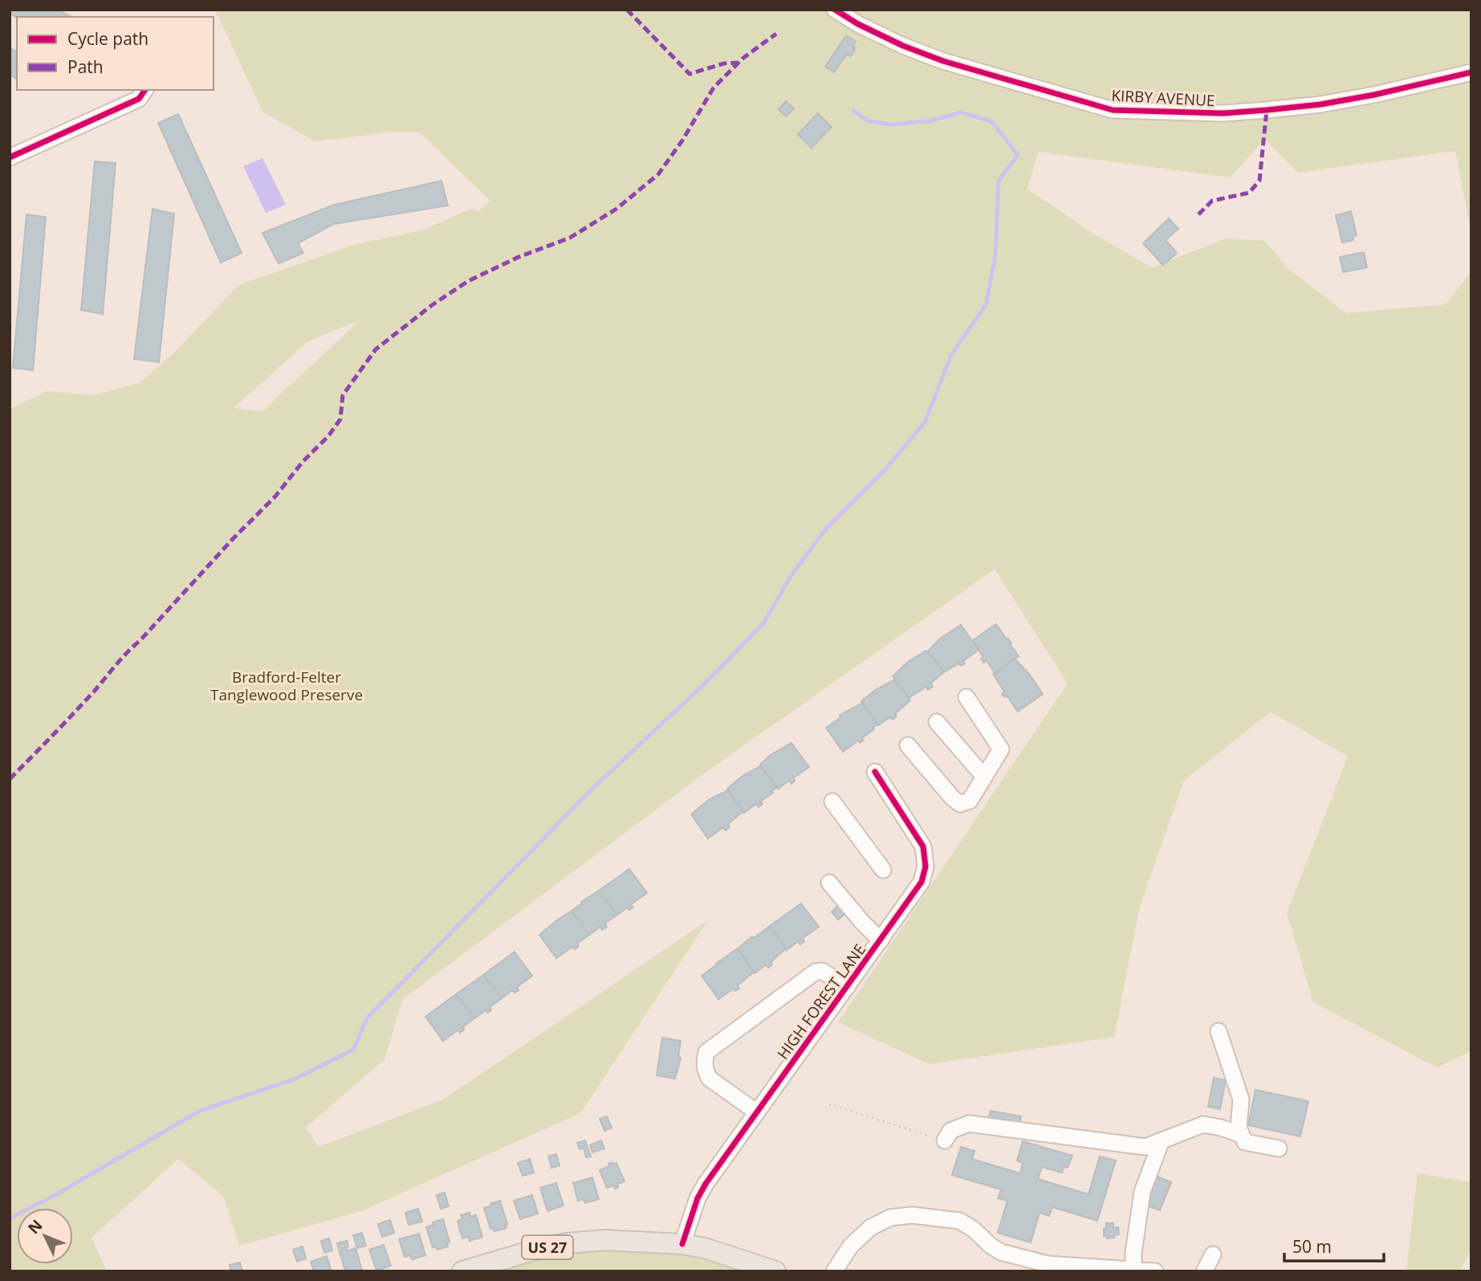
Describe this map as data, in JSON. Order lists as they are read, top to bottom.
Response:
{
  "streets": {
    "main road": ["US 27"],
    "street": ["KIRBY AVENUE", "HIGH FOREST LANE"]
  },
  "crossings": [
    ["HIGH FOREST LANE", "US 27"]
  ],
  "parks": ["Bradford-Felter Tanglewood Preserve"],
  "legend": ["Cycle path", "Path"],
  "scale_bar": "50 m",
  "north": "top left"
}
